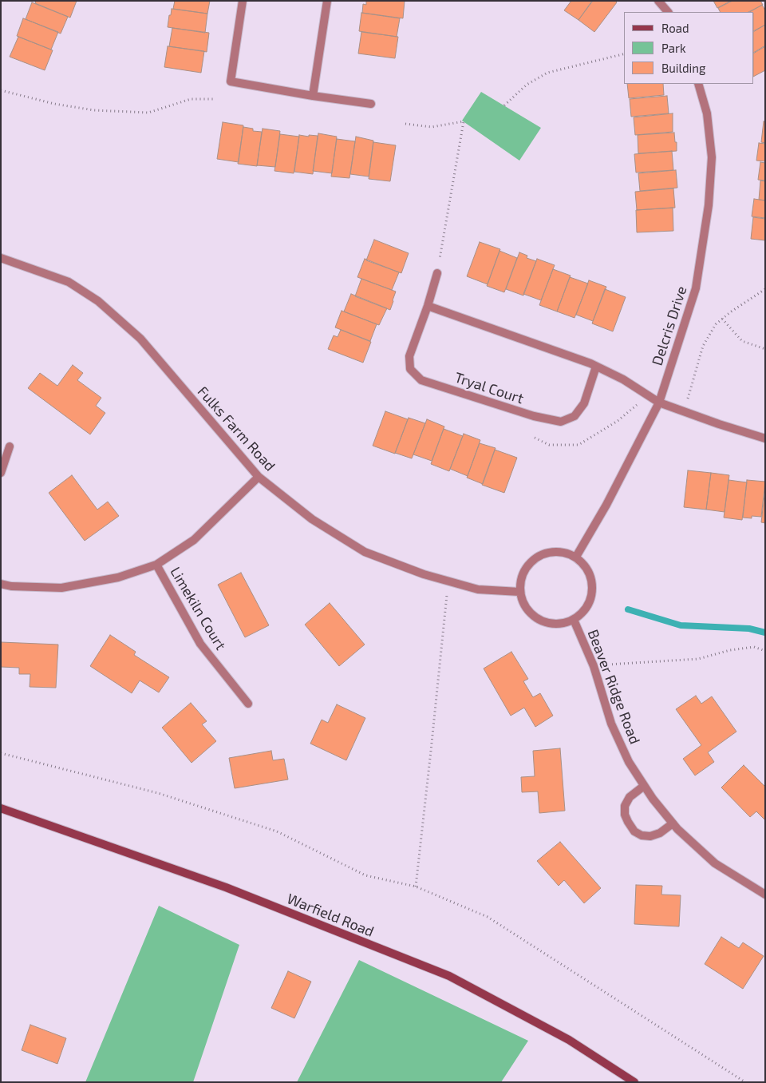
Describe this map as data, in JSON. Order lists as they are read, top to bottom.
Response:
{
  "streets": {
    "street": [
      "Delcris Drive",
      "Tryal Court",
      "Fulks Farm Road",
      "Limekiln Court",
      "Beaver Ridge Road",
      "Warfield Road"
    ]
  },
  "crossings": [
    ["Delcris Drive", "Fulks Farm Road"],
    ["Delcris Drive", "Beaver Ridge Road"],
    ["Fulks Farm Road", "Beaver Ridge Road"]
  ],
  "legend": ["Road", "Park", "Building"]
}
